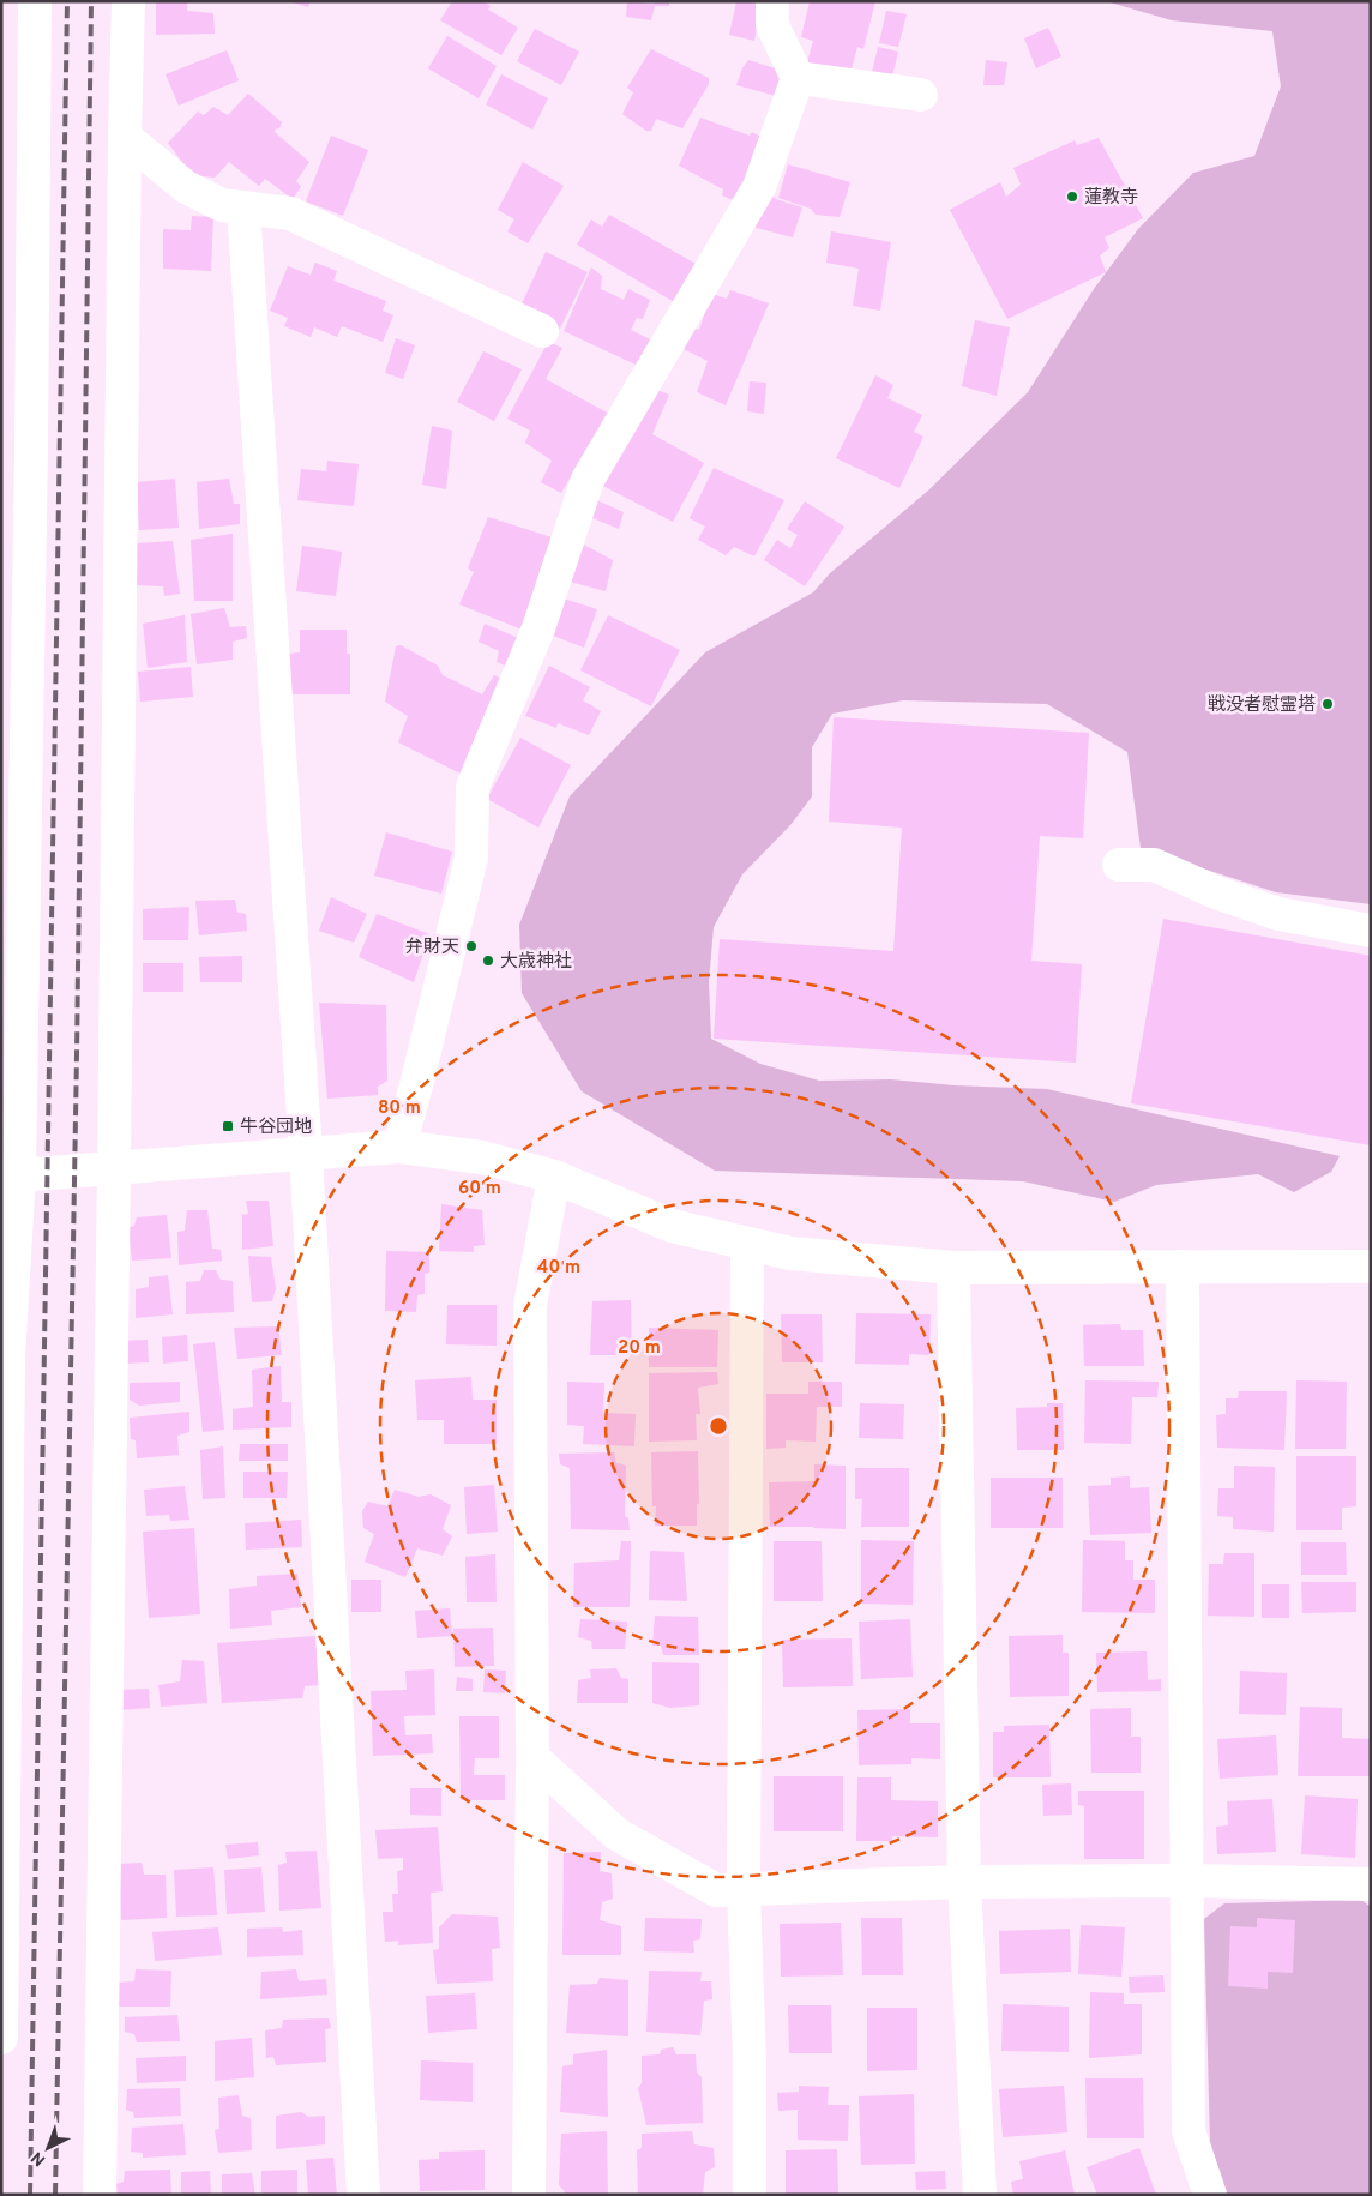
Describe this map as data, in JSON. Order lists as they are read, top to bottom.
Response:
{
  "places": {
    "other": [
      "蓮教寺",
      "戦没者慰霊塔",
      "弁財天",
      "大歳神社"
    ],
    "transit": ["牛谷団地"]
  },
  "north": "bottom left",
  "rings": [
    "80 m",
    "60 m",
    "40 m",
    "20 m"
  ]
}
